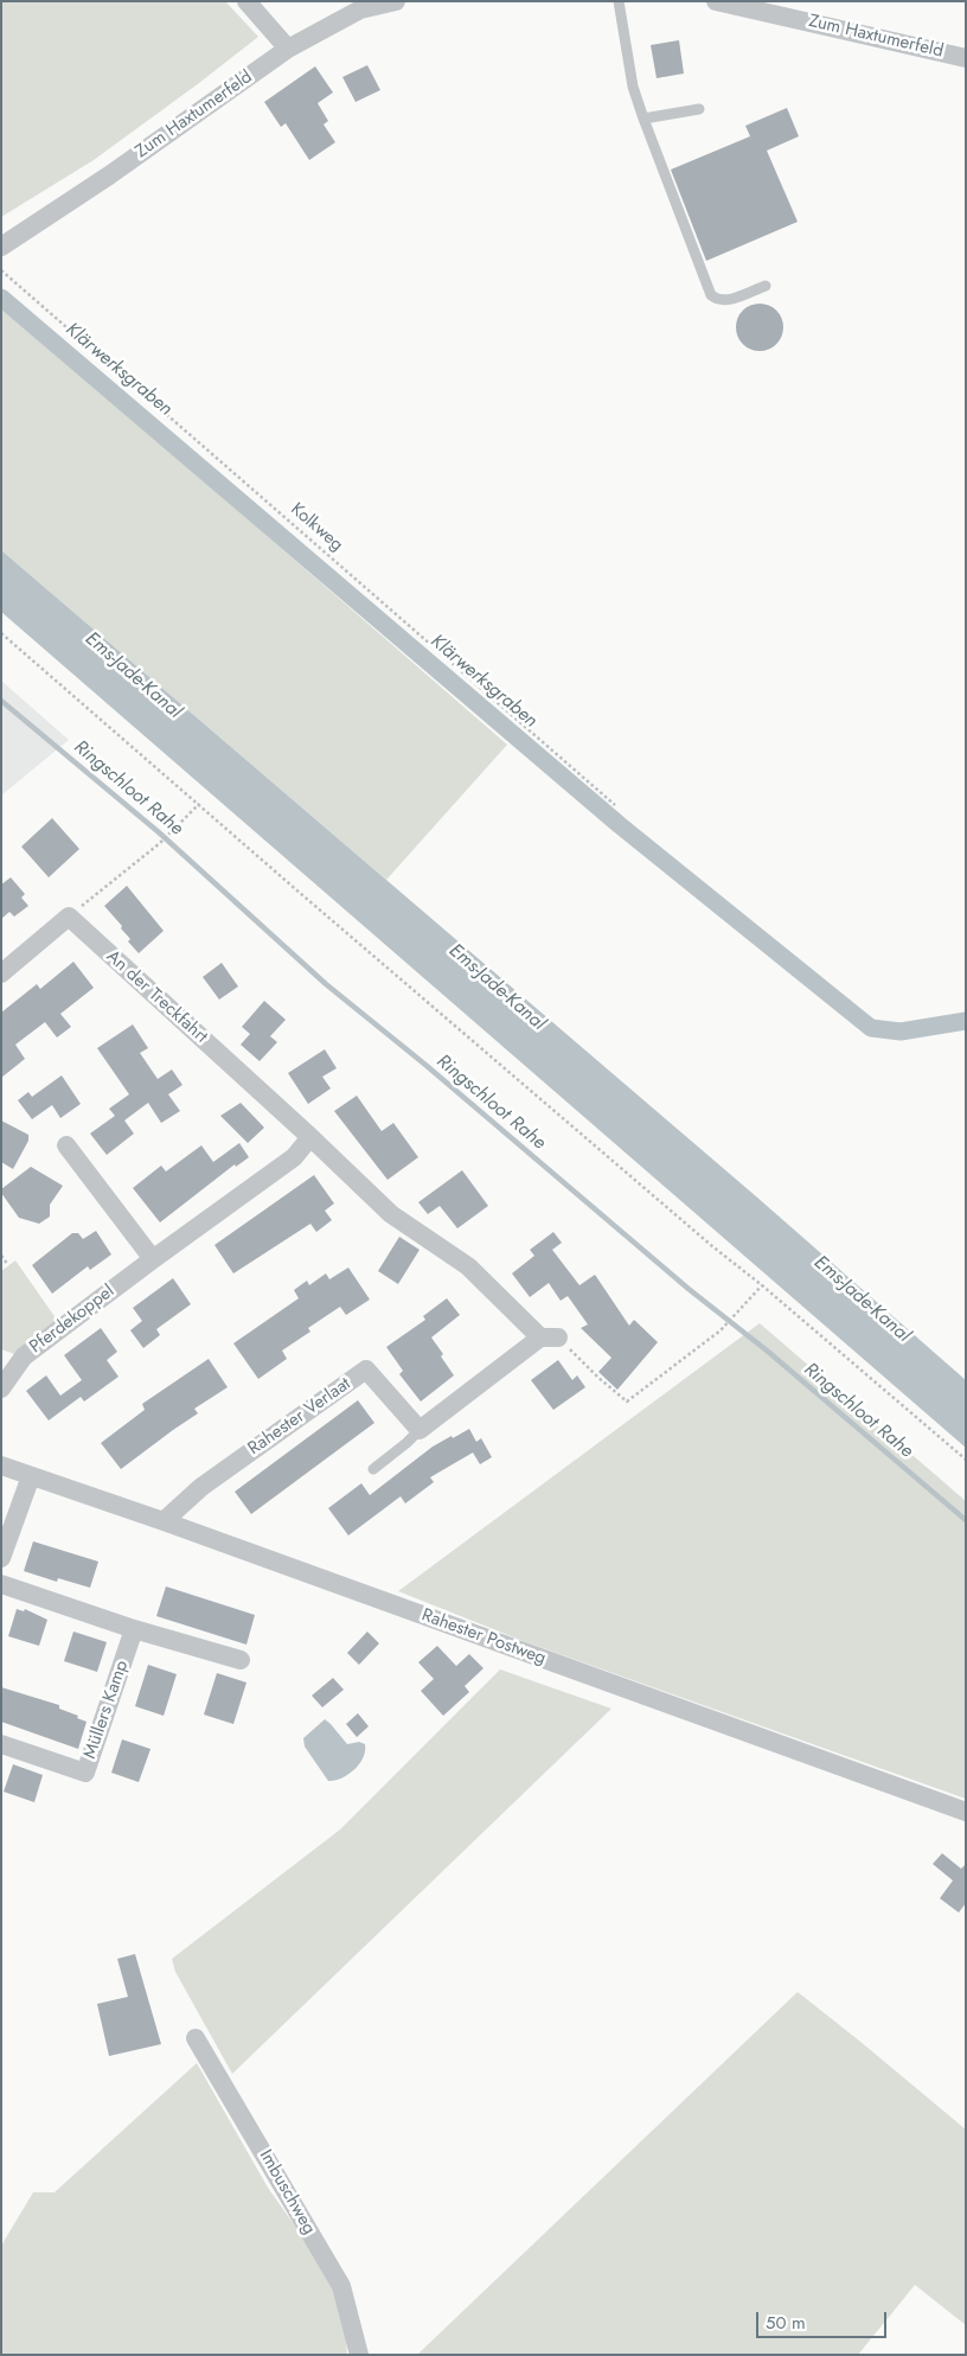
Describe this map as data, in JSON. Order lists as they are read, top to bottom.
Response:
{
  "streets": {
    "street": [
      "Zum Haxtumerfeld",
      "An der Treckfahrt",
      "Pferdekoppel",
      "Rahester Verlaat",
      "Rahester Postweg",
      "Müllers Kamp",
      "Imbuschweg"
    ],
    "path": ["Kolkweg"]
  },
  "crossings": [
    ["An der Treckfahrt", "Pferdekoppel"],
    ["Rahester Verlaat", "Rahester Postweg"]
  ],
  "water": ["Klärwerksgraben", "Ems-Jade-Kanal", "Ringschloot Rahe"],
  "scale_bar": "50 m"
}
